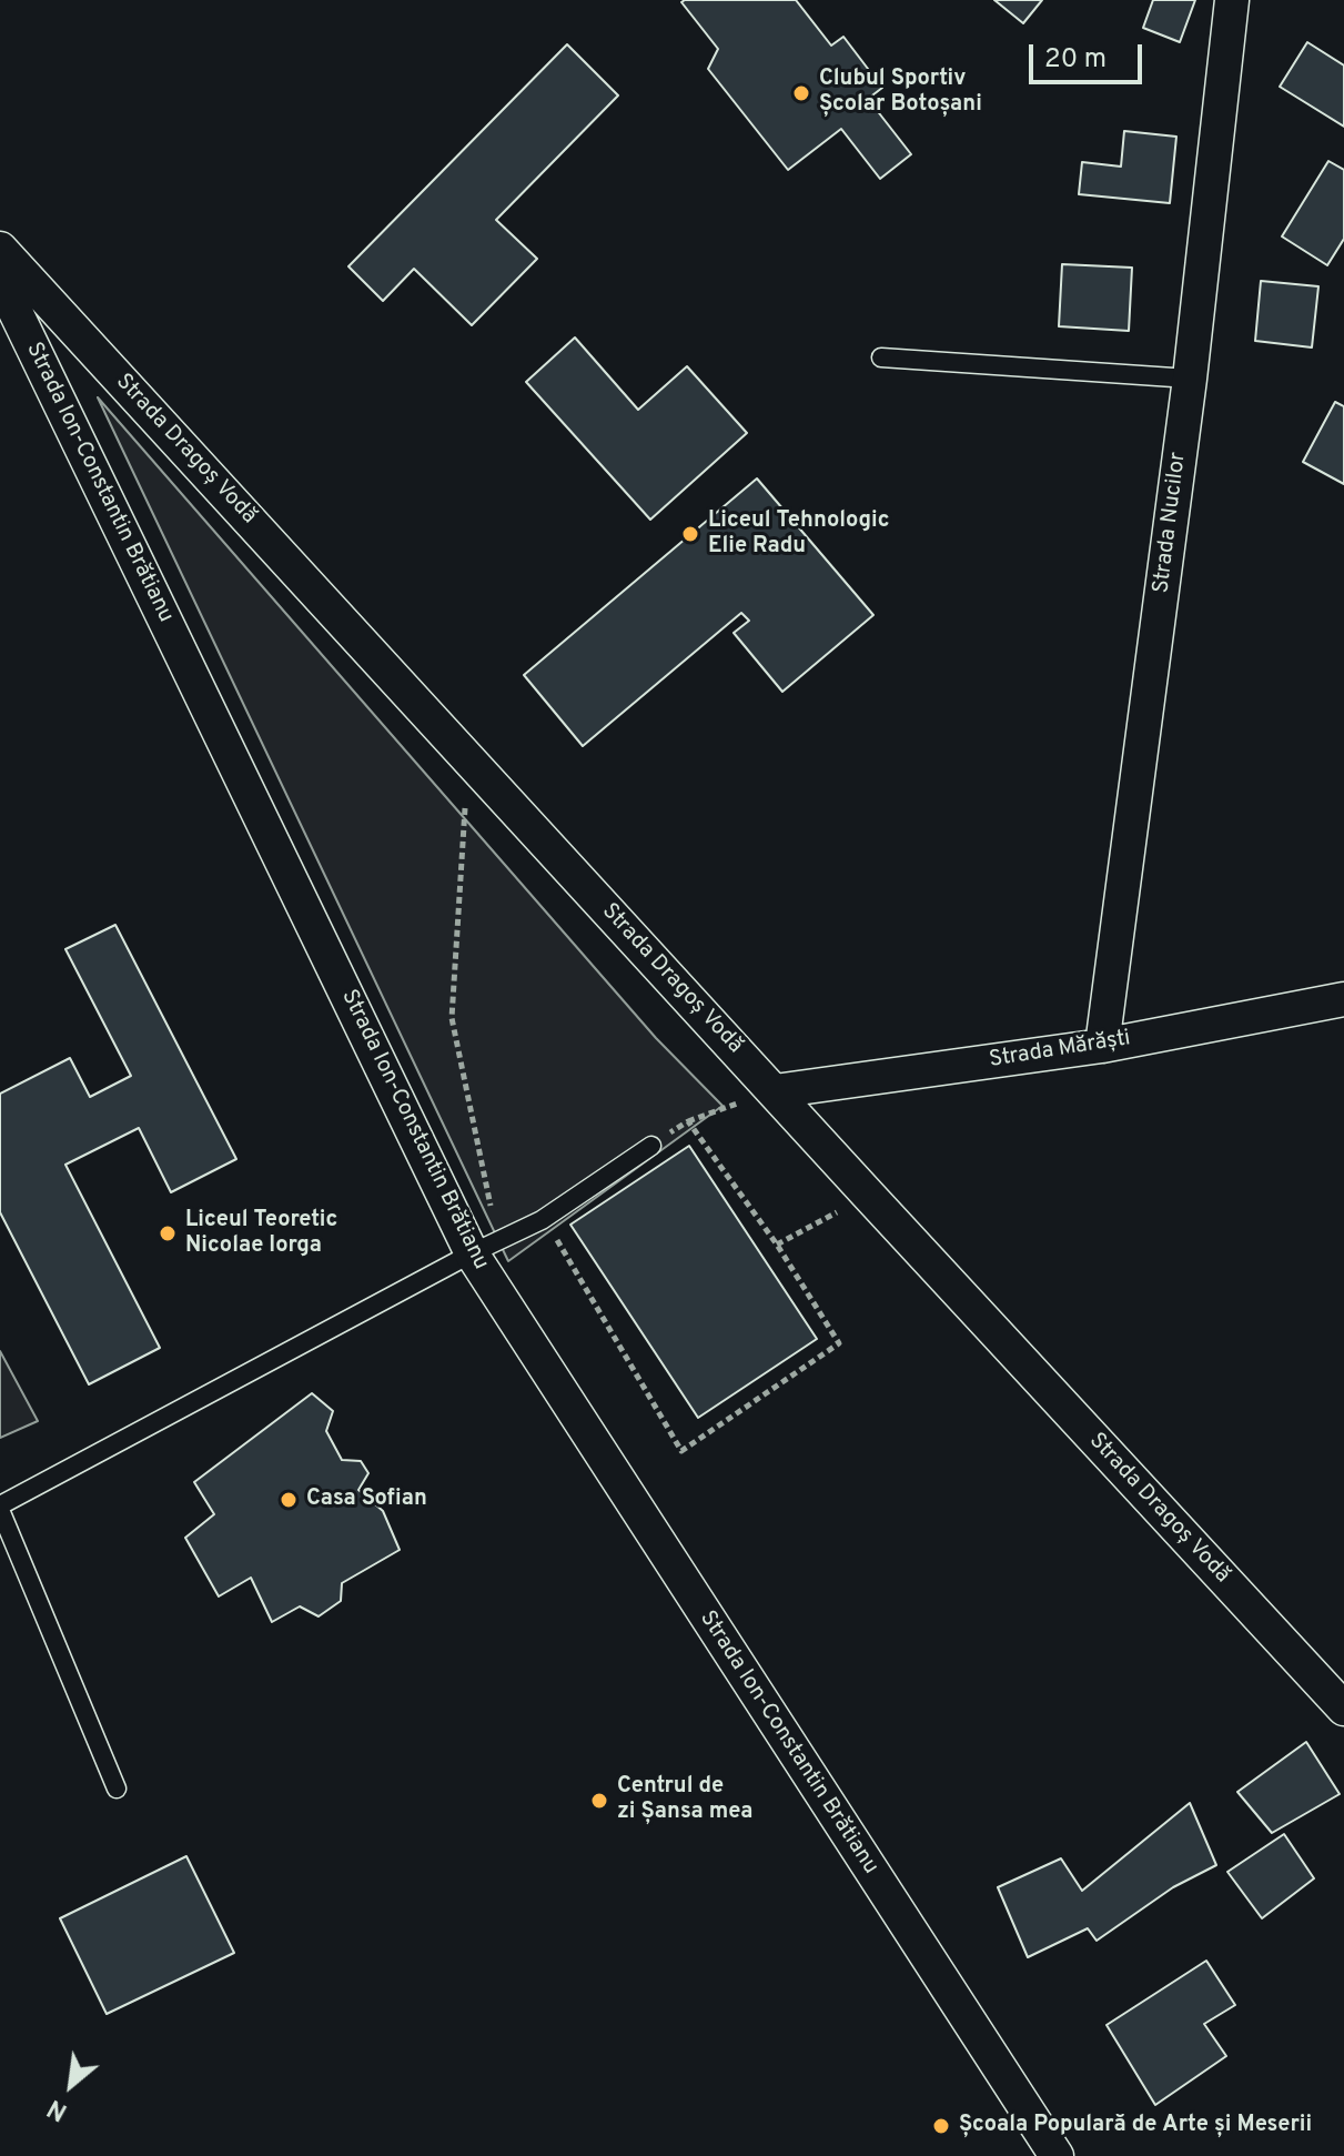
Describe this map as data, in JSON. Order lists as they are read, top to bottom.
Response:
{
  "streets": {
    "street": [
      "Strada Dragoș Vodă",
      "Strada Ion-Constantin Brătianu",
      "Strada Nucilor",
      "Strada Mărăști"
    ]
  },
  "crossings": [
    ["Strada Dragoș Vodă", "Strada Mărăști"],
    ["Strada Nucilor", "Strada Mărăști"]
  ],
  "places": [
    "Clubul Sportiv Școlar Botoșani",
    "Liceul Tehnologic Elie Radu",
    "Liceul Teoretic Nicolae Iorga",
    "Casa Sofian",
    "Centrul de zi Șansa mea",
    "Școala Populară de Arte și Meserii"
  ],
  "scale_bar": "20 m",
  "north": "bottom left"
}
